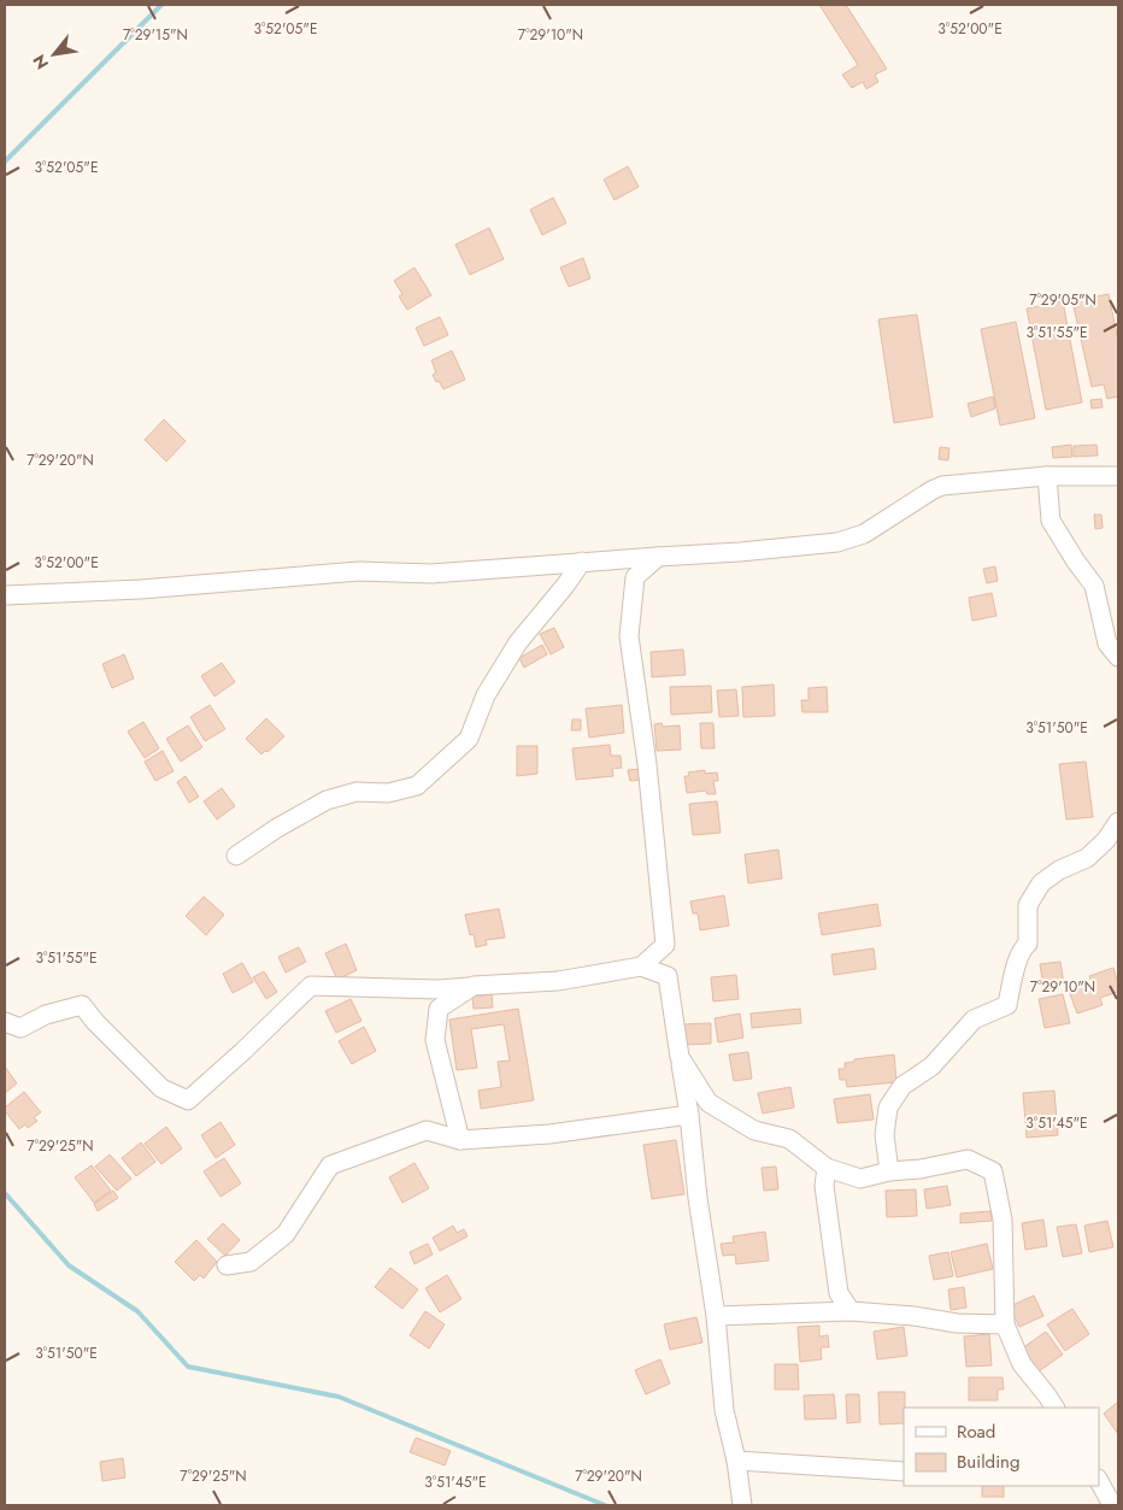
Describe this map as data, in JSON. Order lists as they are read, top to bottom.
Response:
{
  "legend": ["Road", "Building"],
  "north": "bottom left",
  "coordinates": [
    "3°52'05\"E",
    "3°52'00\"E",
    "7°29'15\"N",
    "7°29'10\"N",
    "7°29'05\"N",
    "3°51'55\"E",
    "7°29'20\"N",
    "3°51'50\"E",
    "3°51'45\"E",
    "7°29'25\"N"
  ]
}
